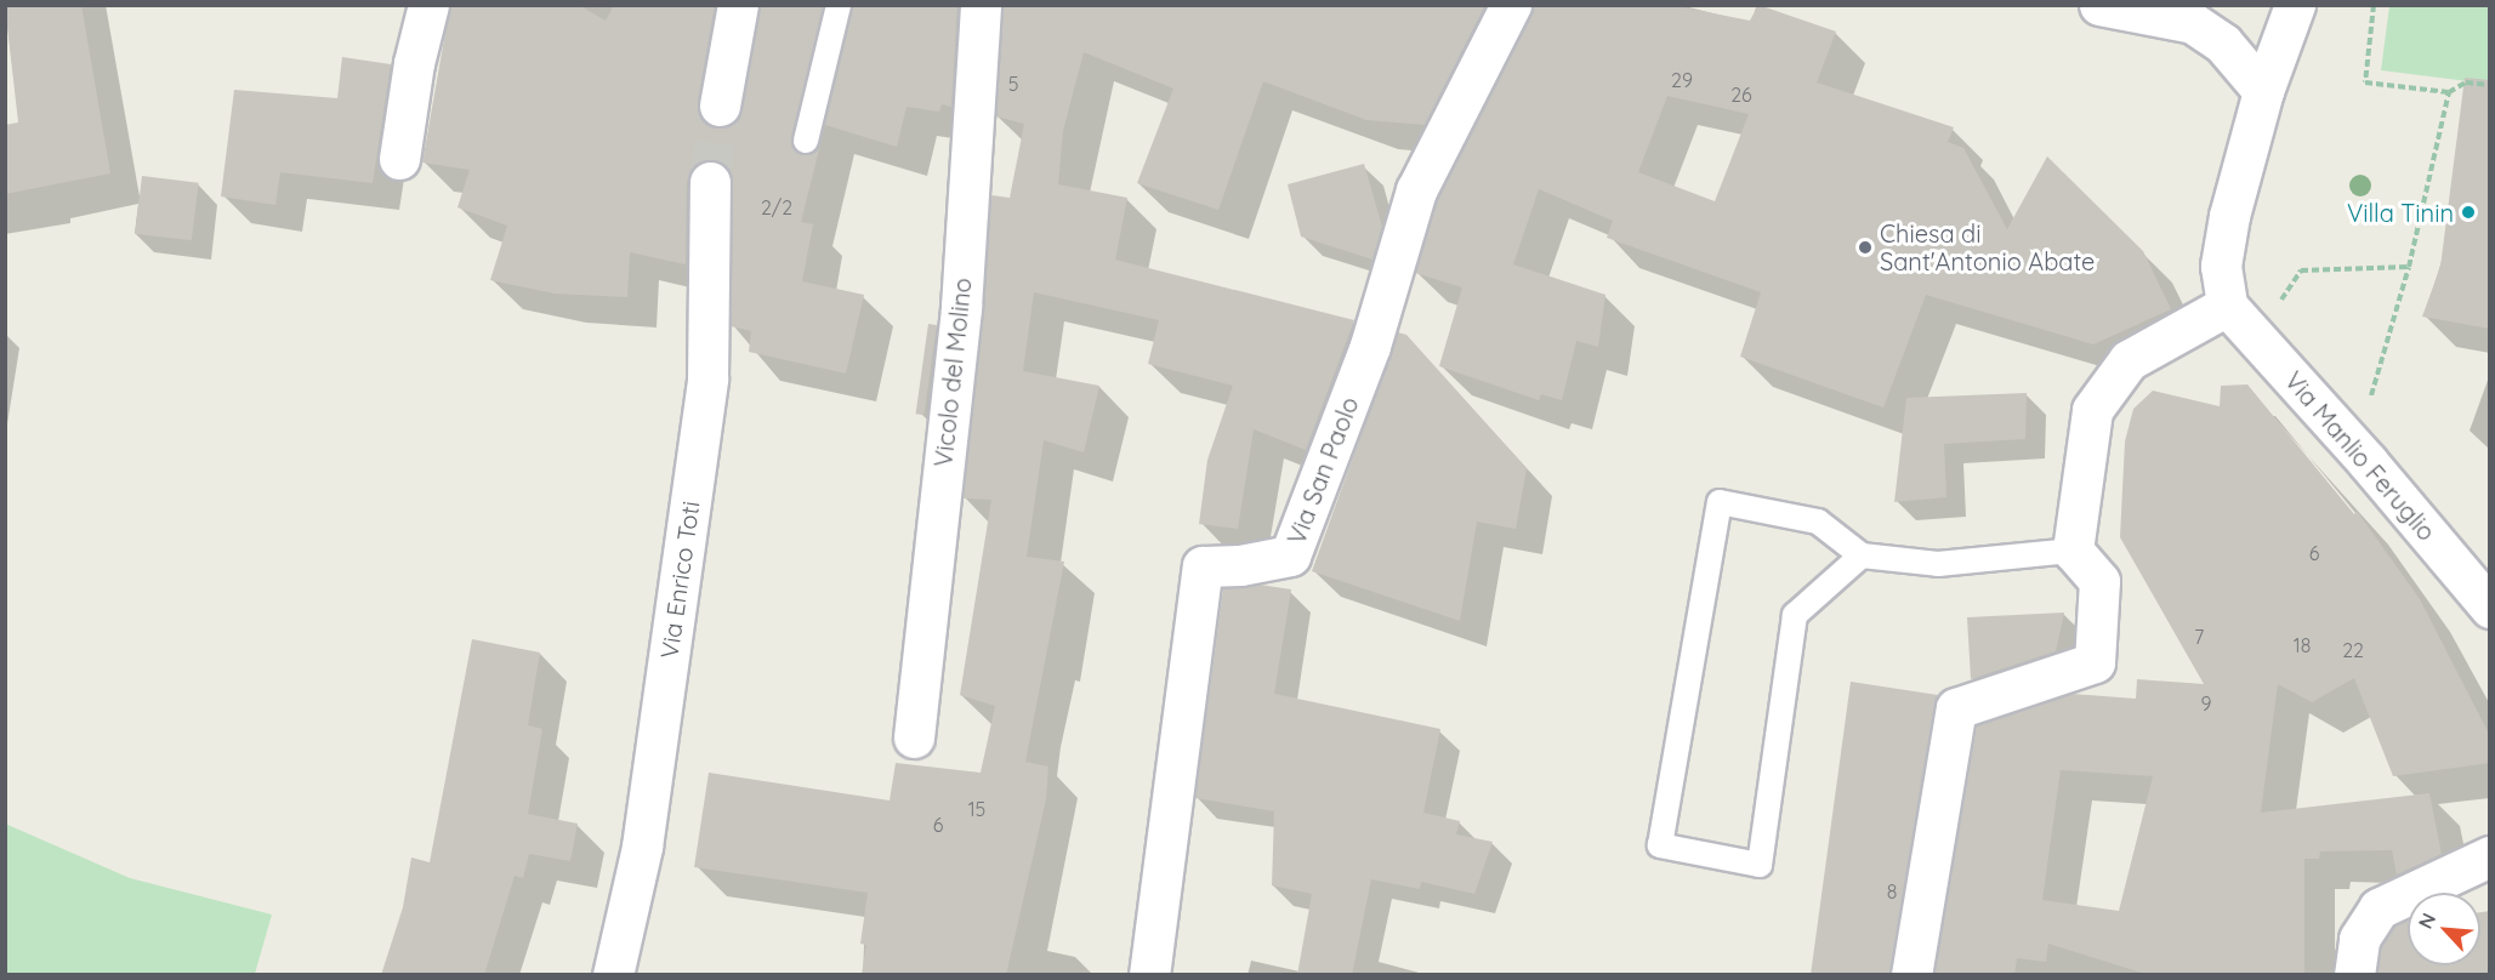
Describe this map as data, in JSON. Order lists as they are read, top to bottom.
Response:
{
  "streets": {
    "street": [
      "Vicolo del Molino",
      "Via Manlio Feruglio",
      "Via San Paolo",
      "Via Enrico Toti"
    ]
  },
  "places": ["Villa Tinin", "Chiesa di Sant'Antonio Abate"],
  "house_numbers": [
    "29",
    "5",
    "26",
    "2/2",
    "6",
    "7",
    "18",
    "22",
    "9",
    "15",
    "6",
    "8"
  ],
  "north": "top left"
}
